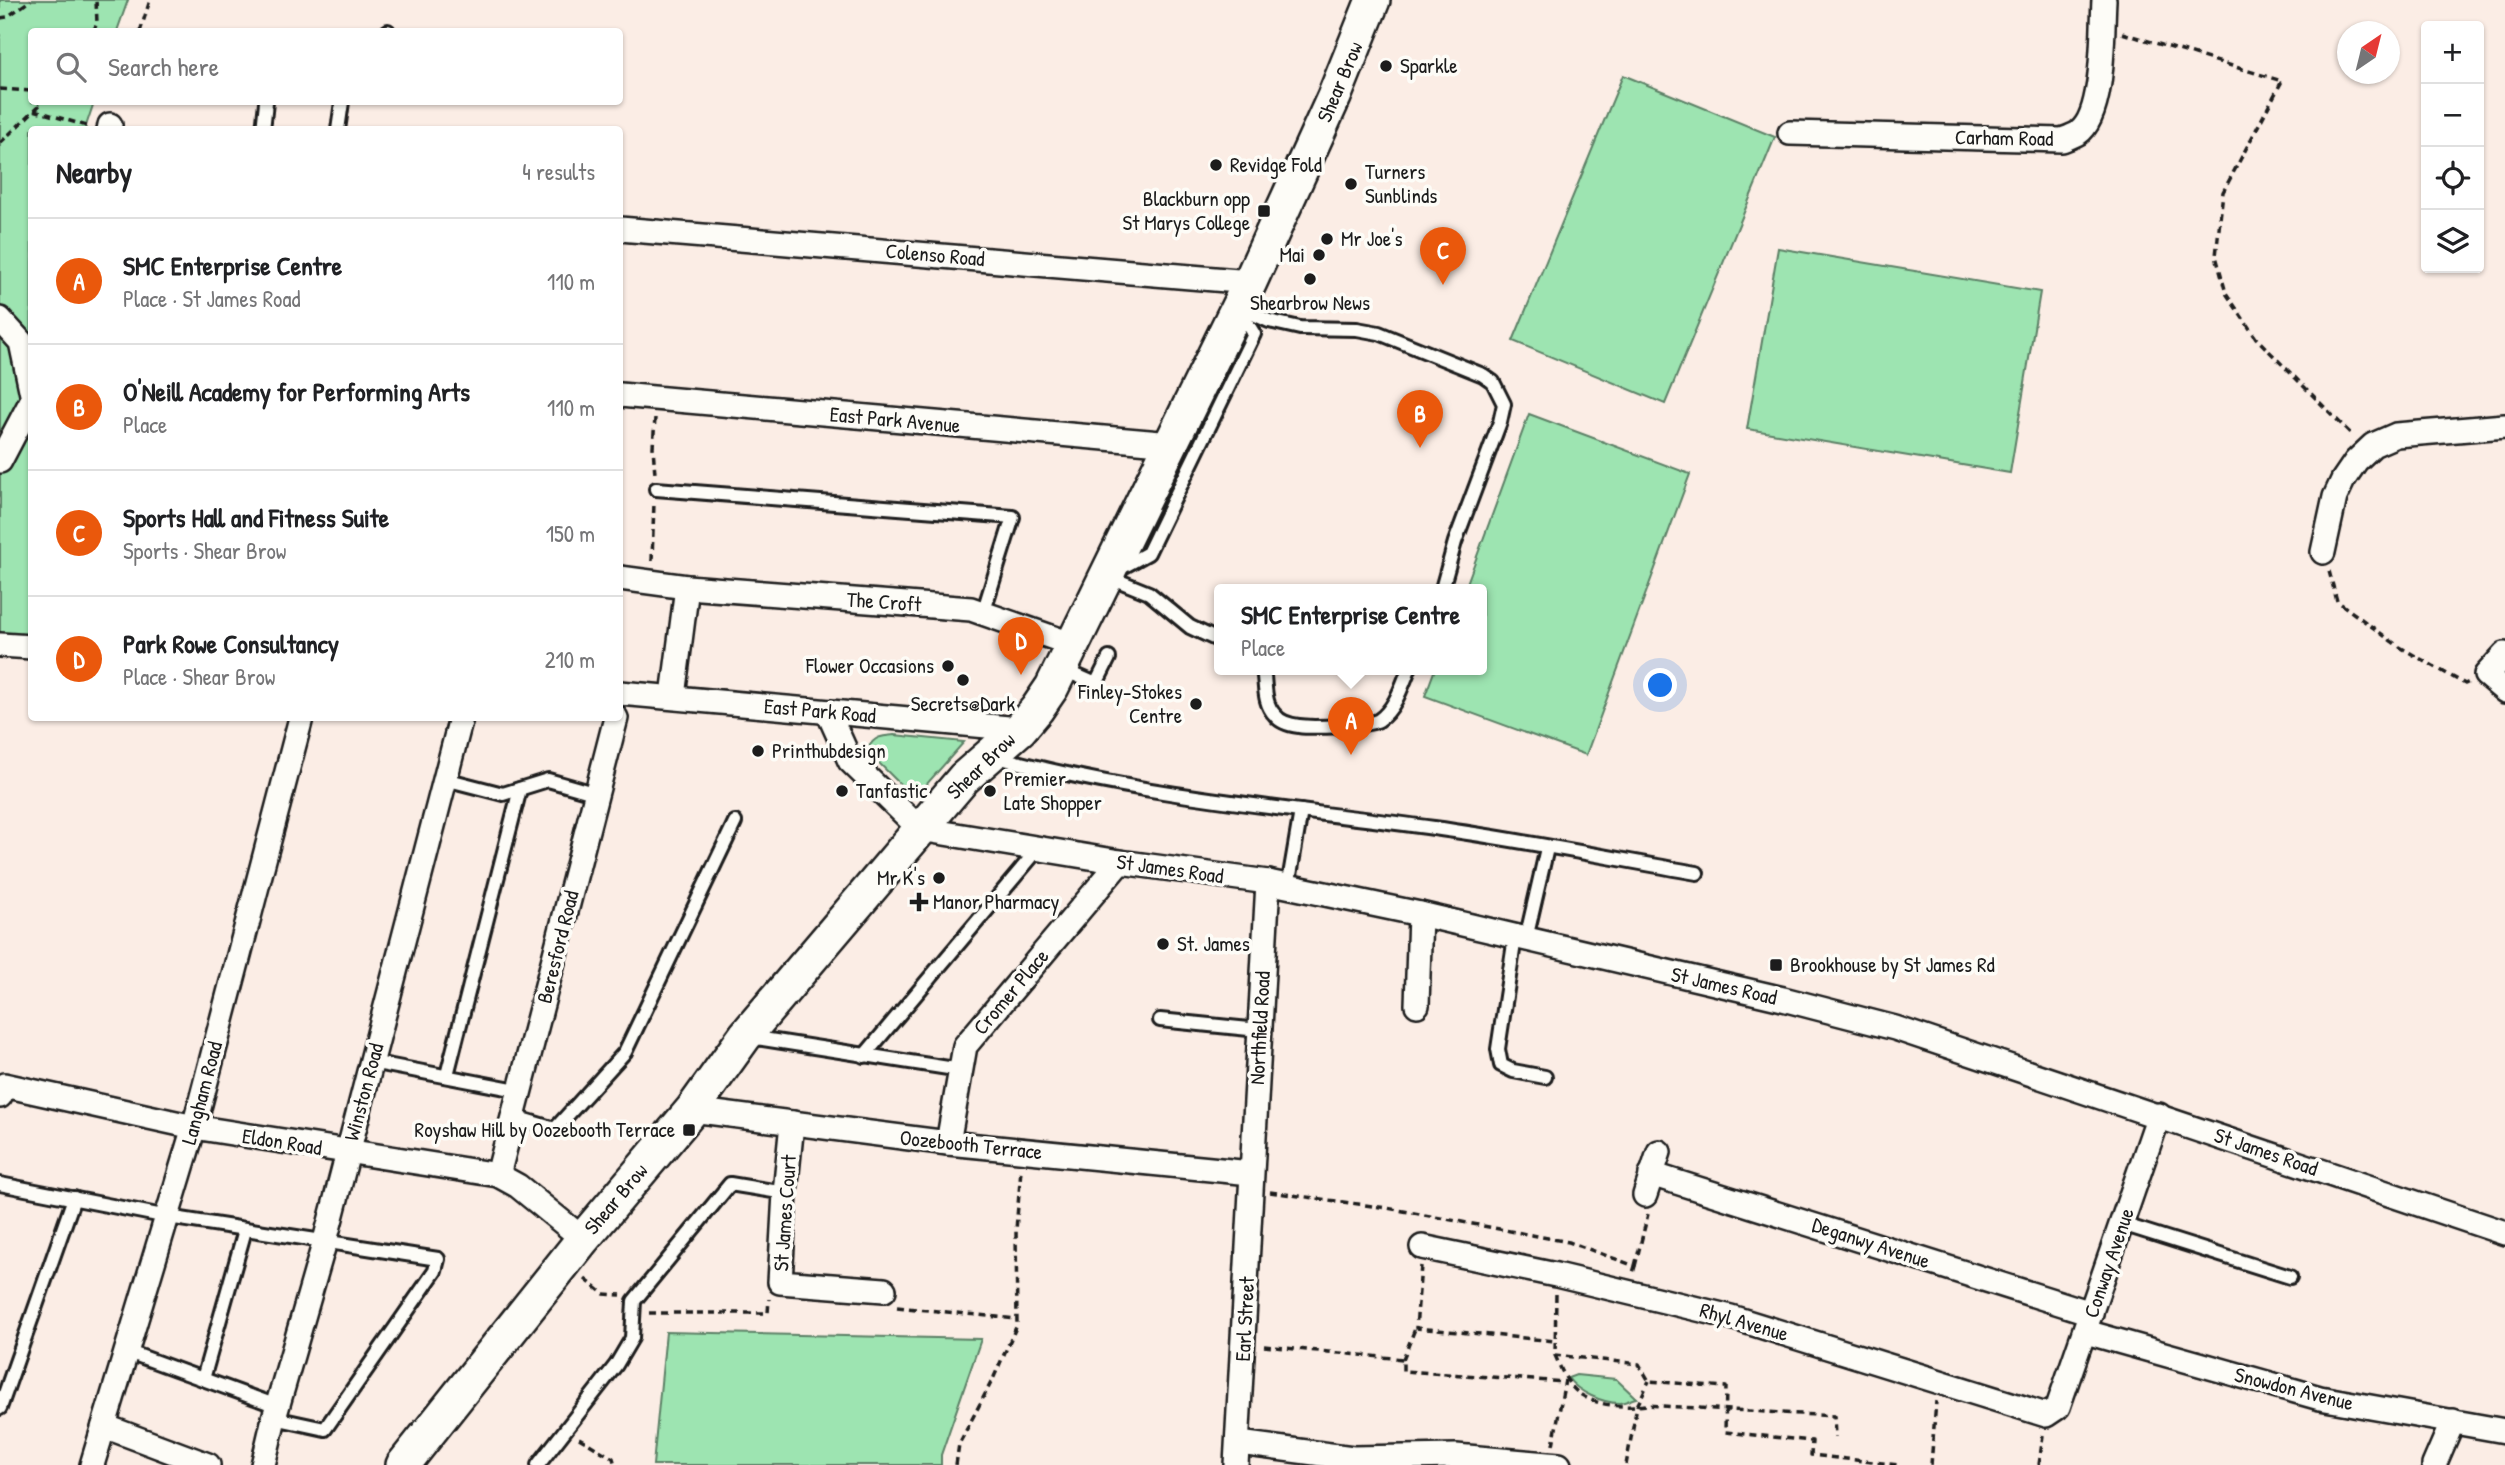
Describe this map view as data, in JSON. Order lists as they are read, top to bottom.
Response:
{
  "streets": {
    "main road": ["Shear Brow"],
    "street": [
      "Carham Road",
      "Colenso Road",
      "East Park Avenue",
      "The Croft",
      "East Park Road",
      "St James Road",
      "Beresford Road",
      "Cromer Place",
      "Northfield Road",
      "Winston Road",
      "Langham Road",
      "Eldon Road",
      "Oozebooth Terrace",
      "St James Court",
      "Deganwy Avenue",
      "Conway Avenue",
      "Earl Street",
      "Rhyl Avenue",
      "Snowdon Avenue"
    ]
  },
  "crossings": [
    ["Shear Brow", "Colenso Road"],
    ["Shear Brow", "East Park Avenue"],
    ["Shear Brow", "The Croft"],
    ["Shear Brow", "East Park Road"],
    ["Shear Brow", "St James Road"],
    ["Shear Brow", "Eldon Road"],
    ["Shear Brow", "Oozebooth Terrace"],
    ["St James Road", "Cromer Place"],
    ["St James Road", "Northfield Road"],
    ["St James Road", "Conway Avenue"],
    ["Beresford Road", "Eldon Road"],
    ["Cromer Place", "Oozebooth Terrace"],
    ["Northfield Road", "Oozebooth Terrace"],
    ["Northfield Road", "Earl Street"],
    ["Winston Road", "Eldon Road"],
    ["Langham Road", "Eldon Road"],
    ["Oozebooth Terrace", "St James Court"],
    ["Oozebooth Terrace", "Earl Street"],
    ["Deganwy Avenue", "Conway Avenue"],
    ["Deganwy Avenue", "Snowdon Avenue"],
    ["Conway Avenue", "Rhyl Avenue"],
    ["Conway Avenue", "Snowdon Avenue"]
  ],
  "places": {
    "other": [
      "Sparkle",
      "Revidge Fold",
      "Turners Sunblinds",
      "Mr Joe's",
      "Mai",
      "Shearbrow News",
      "Flower Occasions",
      "Secrets@Dark",
      "Finley-Stokes Centre",
      "Printhubdesign",
      "Tanfastic",
      "Premier Late Shopper",
      "Mr K's",
      "St. James"
    ],
    "transit": ["Blackburn opp St Marys College", "Brookhouse by St James Rd", "Royshaw Hill by Oozebooth Terrace"],
    "health": ["Manor Pharmacy"]
  },
  "north": "top right",
  "page": {
    "map_buttons": ["+", "−"],
    "search": "Search here",
    "heading": ["Nearby", "4 results"],
    "list": [
      {
        "mark": "A",
        "name": "SMC Enterprise Centre",
        "note": "Place · St James Road",
        "value": "110 m"
      },
      {
        "mark": "B",
        "name": "O'Neill Academy for Performing Arts",
        "note": "Place",
        "value": "110 m"
      },
      {
        "mark": "C",
        "name": "Sports Hall and Fitness Suite",
        "note": "Sports · Shear Brow",
        "value": "150 m"
      },
      {
        "mark": "D",
        "name": "Park Rowe Consultancy",
        "note": "Place · Shear Brow",
        "value": "210 m"
      }
    ],
    "pins": [
      "C",
      "B",
      "D",
      "A"
    ],
    "popup": ["SMC Enterprise Centre", "Place"]
  }
}
